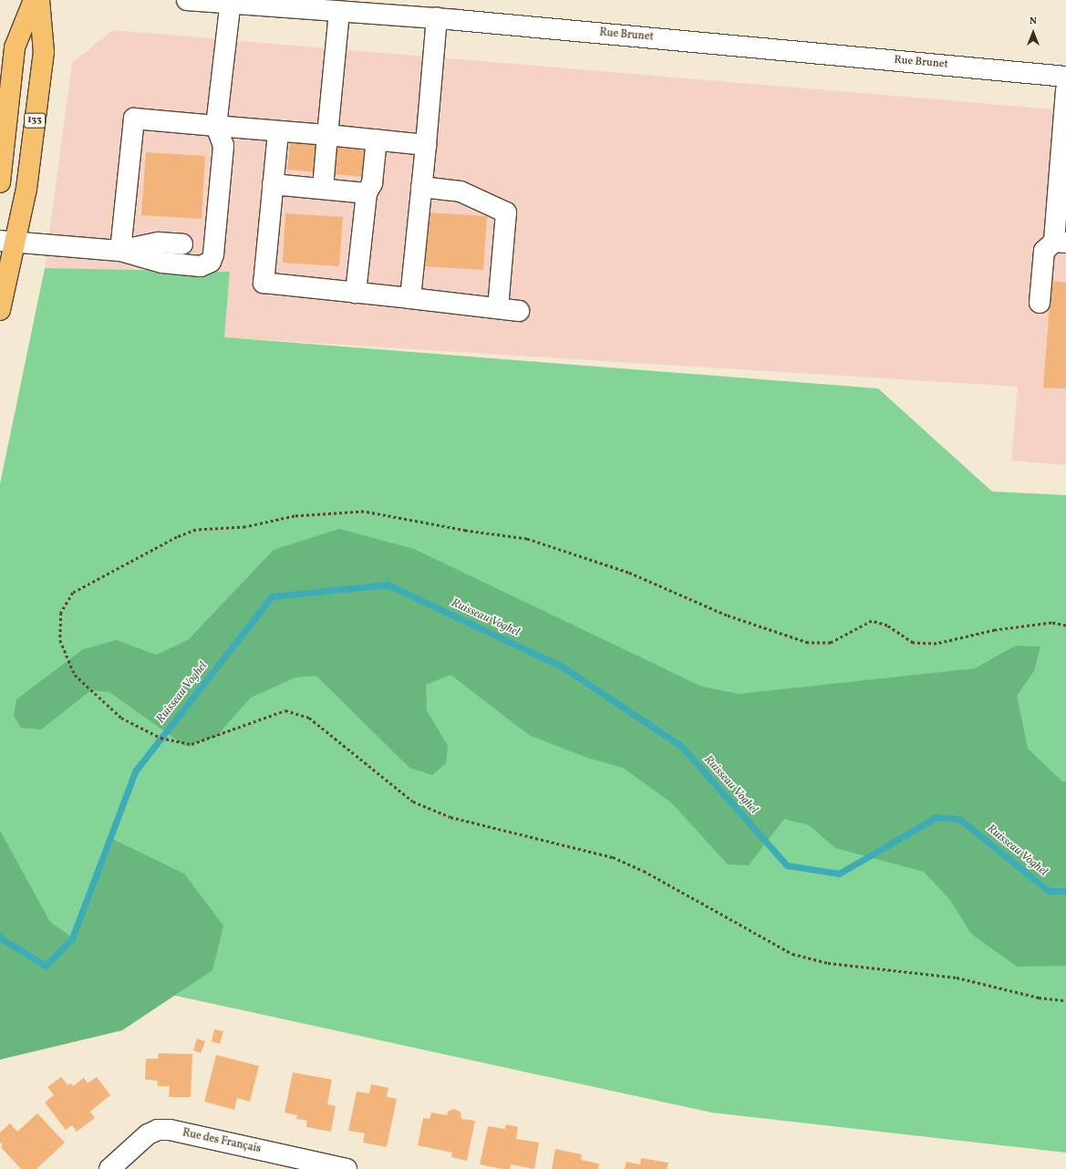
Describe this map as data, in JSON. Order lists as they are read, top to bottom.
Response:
{
  "streets": {
    "main road": ["133"],
    "street": ["Rue Brunet", "Rue des Français"]
  },
  "water": ["Ruisseau Voghel"],
  "north": "top"
}
